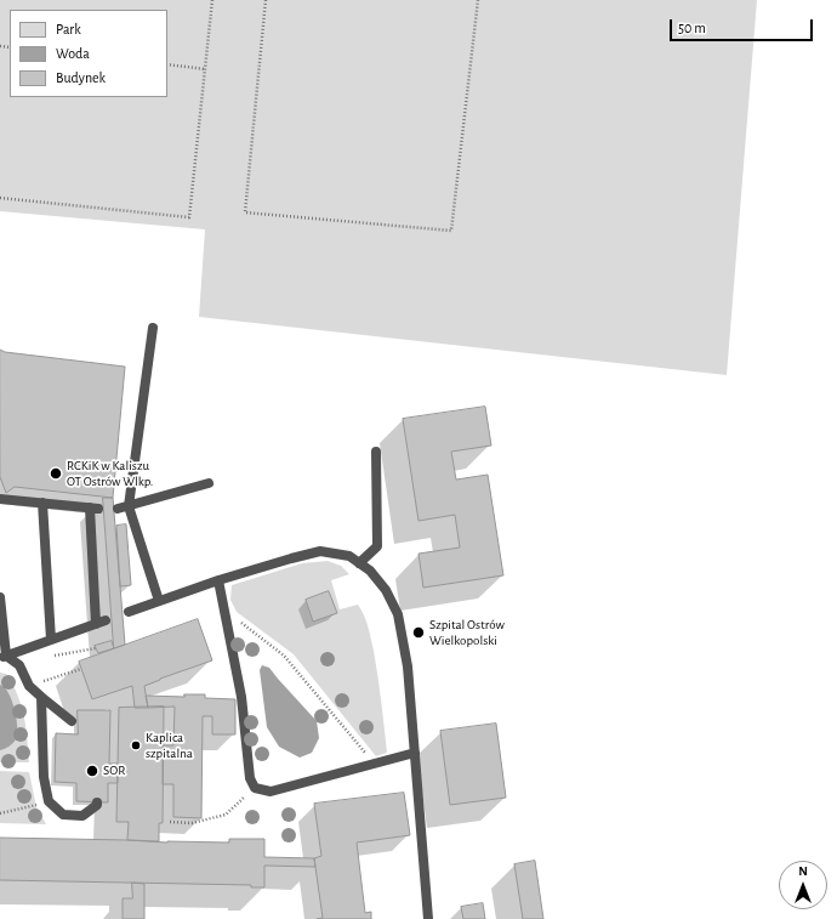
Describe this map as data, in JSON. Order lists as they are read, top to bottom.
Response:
{
  "places": [
    "RCKiK w Kaliszu OT Ostrów Wlkp.",
    "Szpital Ostrów Wielkopolski",
    "Kaplica szpitalna",
    "SOR"
  ],
  "legend": ["Park", "Woda", "Budynek"],
  "scale_bar": "50 m",
  "north": "top"
}
